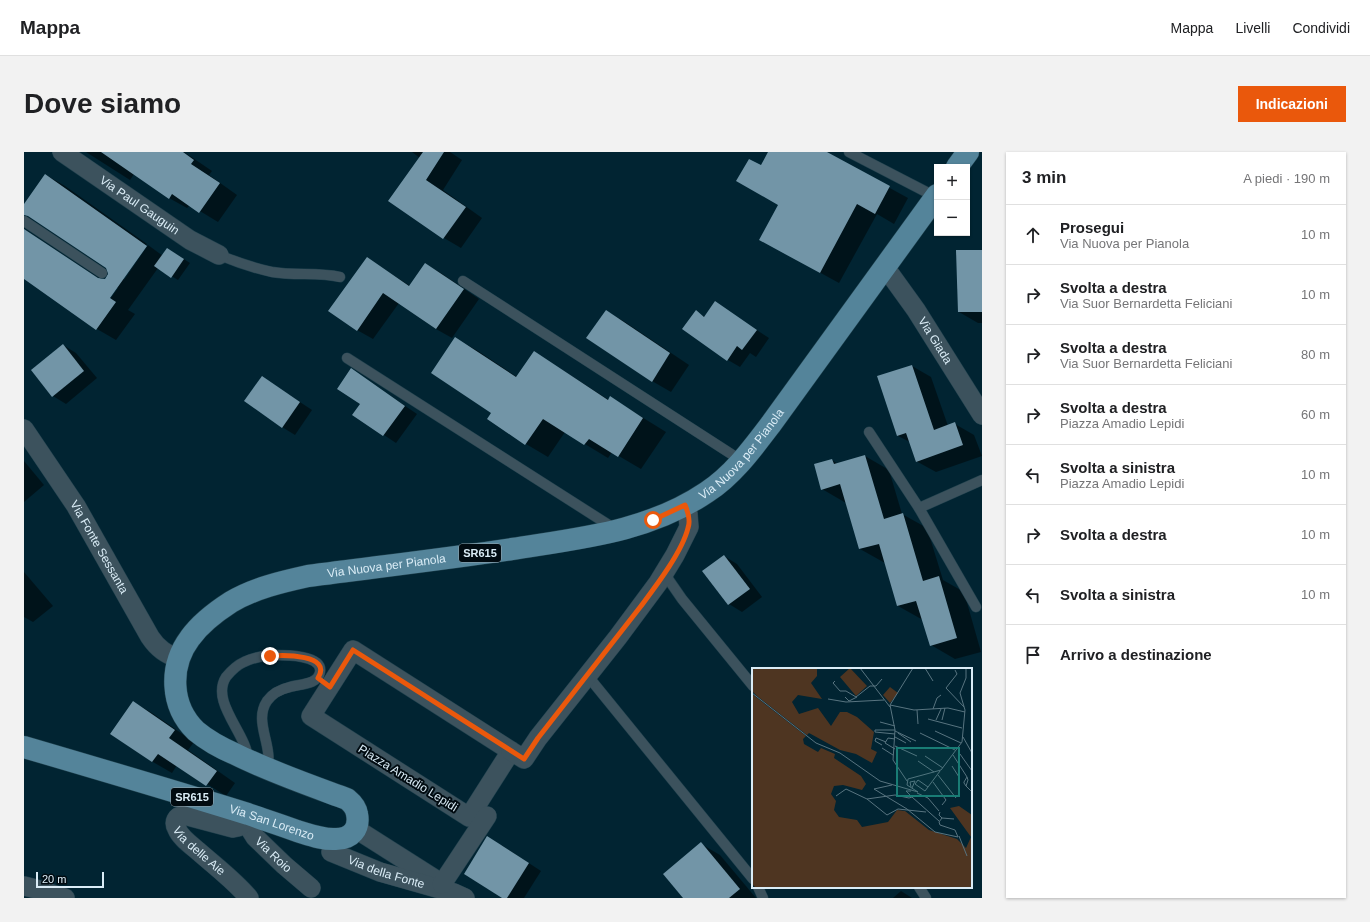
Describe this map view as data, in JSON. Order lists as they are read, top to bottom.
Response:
{
  "streets": {
    "main road": ["Via Nuova per Pianola", "SR615", "Via San Lorenzo"],
    "street": [
      "Via Paul Gauguin",
      "Via Giada",
      "Via Fonte Sessanta",
      "Piazza Amadio Lepidi",
      "Via delle Aie",
      "Via Roio",
      "Via della Fonte"
    ]
  },
  "crossings": [
    ["Via Giada", "Via Nuova per Pianola"],
    ["Via Nuova per Pianola", "Via Fonte Sessanta"],
    ["Via Nuova per Pianola", "Via San Lorenzo"],
    ["Via San Lorenzo", "Via delle Aie"],
    ["Via San Lorenzo", "Via Roio"],
    ["Via delle Aie", "Via Roio"]
  ],
  "scale_bar": "20 m",
  "page": {
    "header": "Mappa",
    "nav": ["Mappa", "Livelli", "Condividi"],
    "buttons": "Indicazioni",
    "title": "Dove siamo",
    "heading": ["3 min", "A piedi · 190 m"],
    "map_buttons": ["+", "−"],
    "list": [
      ["Prosegui", "Via Nuova per Pianola", "10 m"],
      ["Svolta a destra", "Via Suor Bernardetta Feliciani", "10 m"],
      ["Svolta a destra", "Via Suor Bernardetta Feliciani", "80 m"],
      ["Svolta a destra", "Piazza Amadio Lepidi", "60 m"],
      ["Svolta a sinistra", "Piazza Amadio Lepidi", "10 m"],
      ["Svolta a destra", "10 m"],
      ["Svolta a sinistra", "10 m"],
      "Arrivo a destinazione"
    ],
    "scale": "20 m"
  }
}
